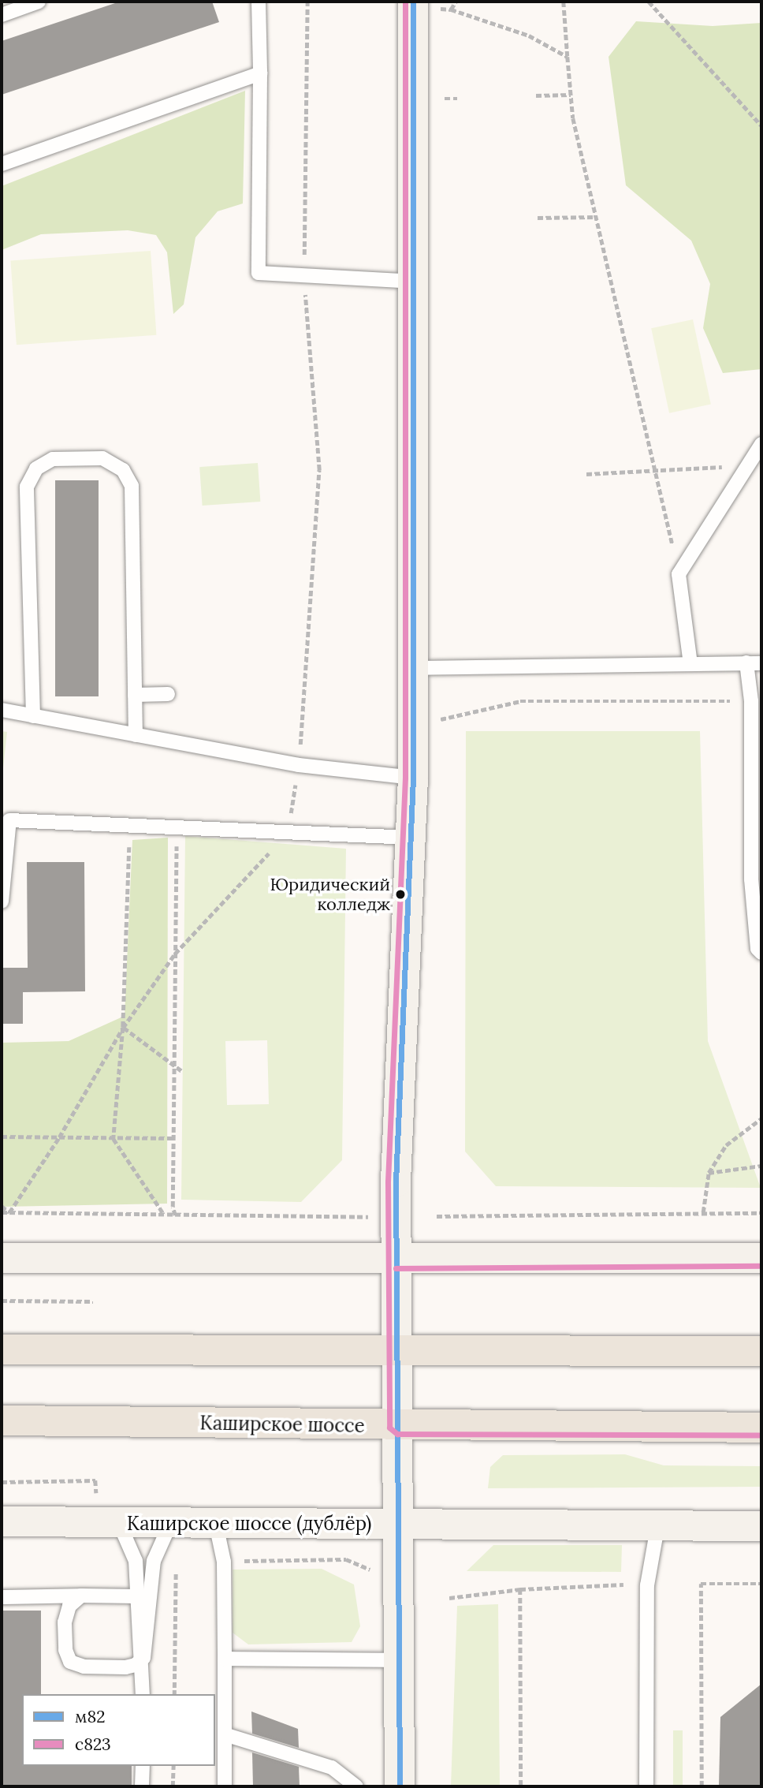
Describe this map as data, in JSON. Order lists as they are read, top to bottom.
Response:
{
  "streets": {
    "main road": ["Каширское шоссе", "Каширское шоссе (дублёр)"]
  },
  "places": ["Юридический колледж"],
  "lines": ["transit line м82", "transit line с823"],
  "legend": ["м82", "с823"]
}
